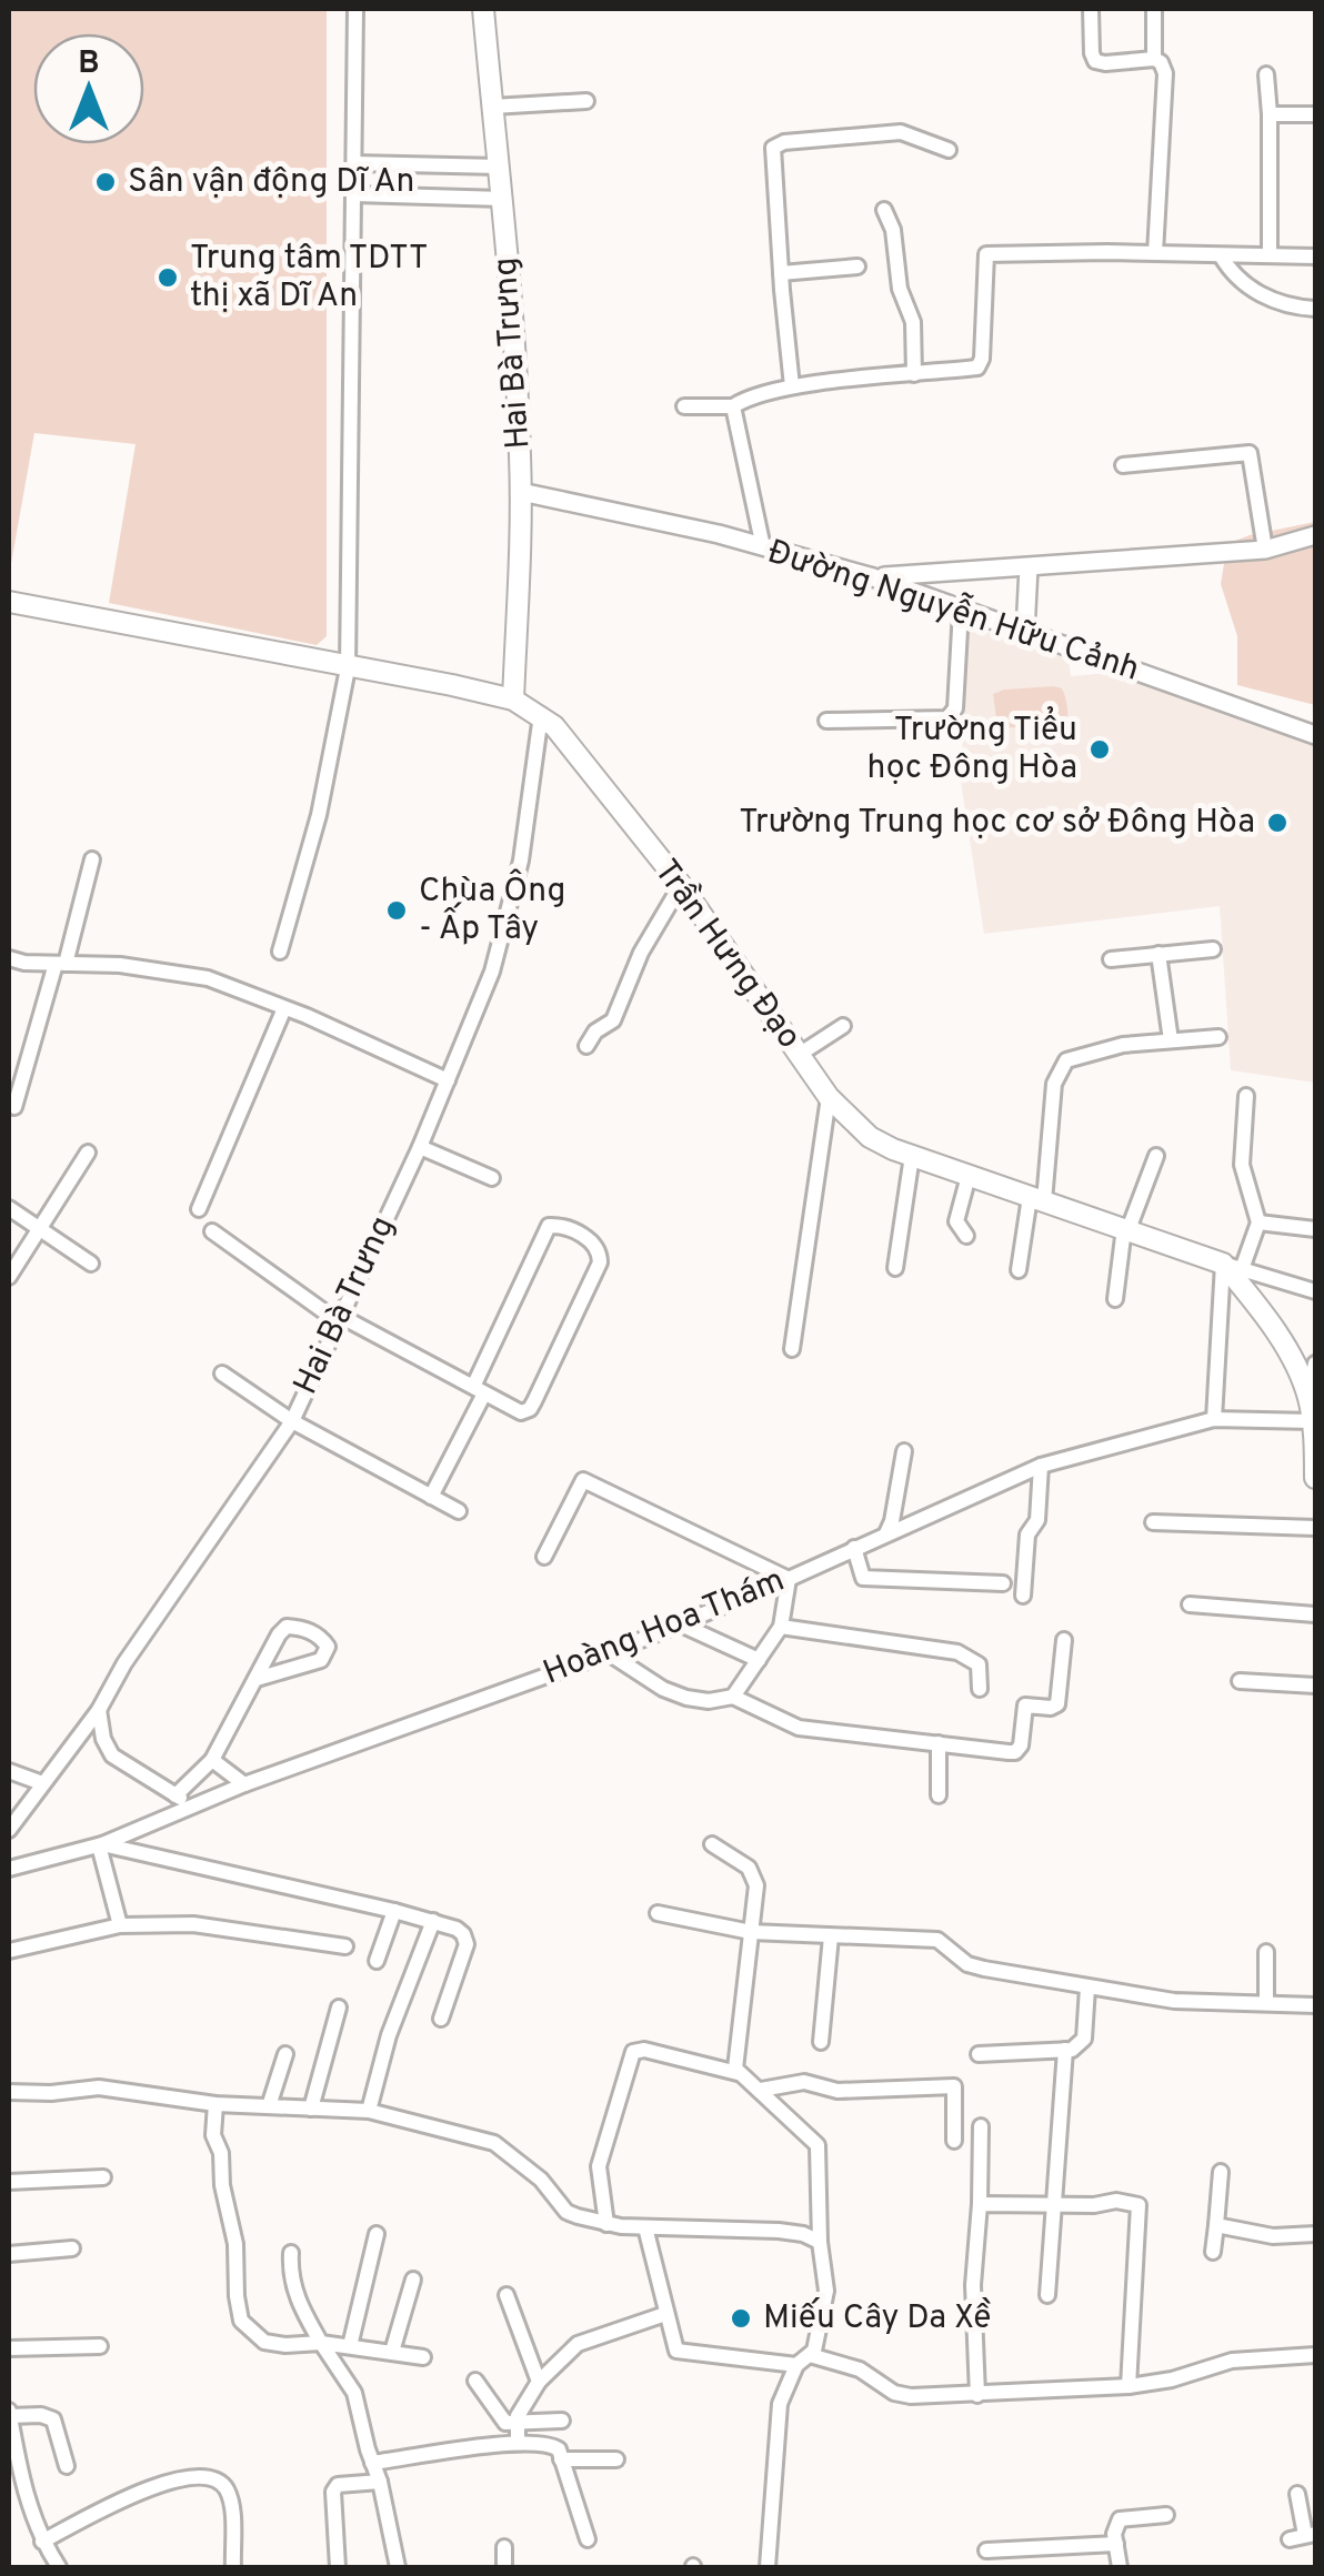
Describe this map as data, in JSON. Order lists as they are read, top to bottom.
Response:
{
  "streets": {
    "main road": ["Hai Bà Trưng", "Trần Hưng Đạo"],
    "street": ["Đường Nguyễn Hữu Cảnh", "Hoàng Hoa Thám"]
  },
  "crossings": [
    ["Hai Bà Trưng", "Đường Nguyễn Hữu Cảnh"],
    ["Hai Bà Trưng", "Trần Hưng Đạo"]
  ],
  "places": [
    "Sân vận động Dĩ An",
    "Trung tâm TDTT thị xã Dĩ An",
    "Trường Tiểu học Đông Hòa",
    "Trường Trung học cơ sở Đông Hòa",
    "Chùa Ông - Ấp Tây",
    "Miếu Cây Da Xề"
  ],
  "north": "top"
}
